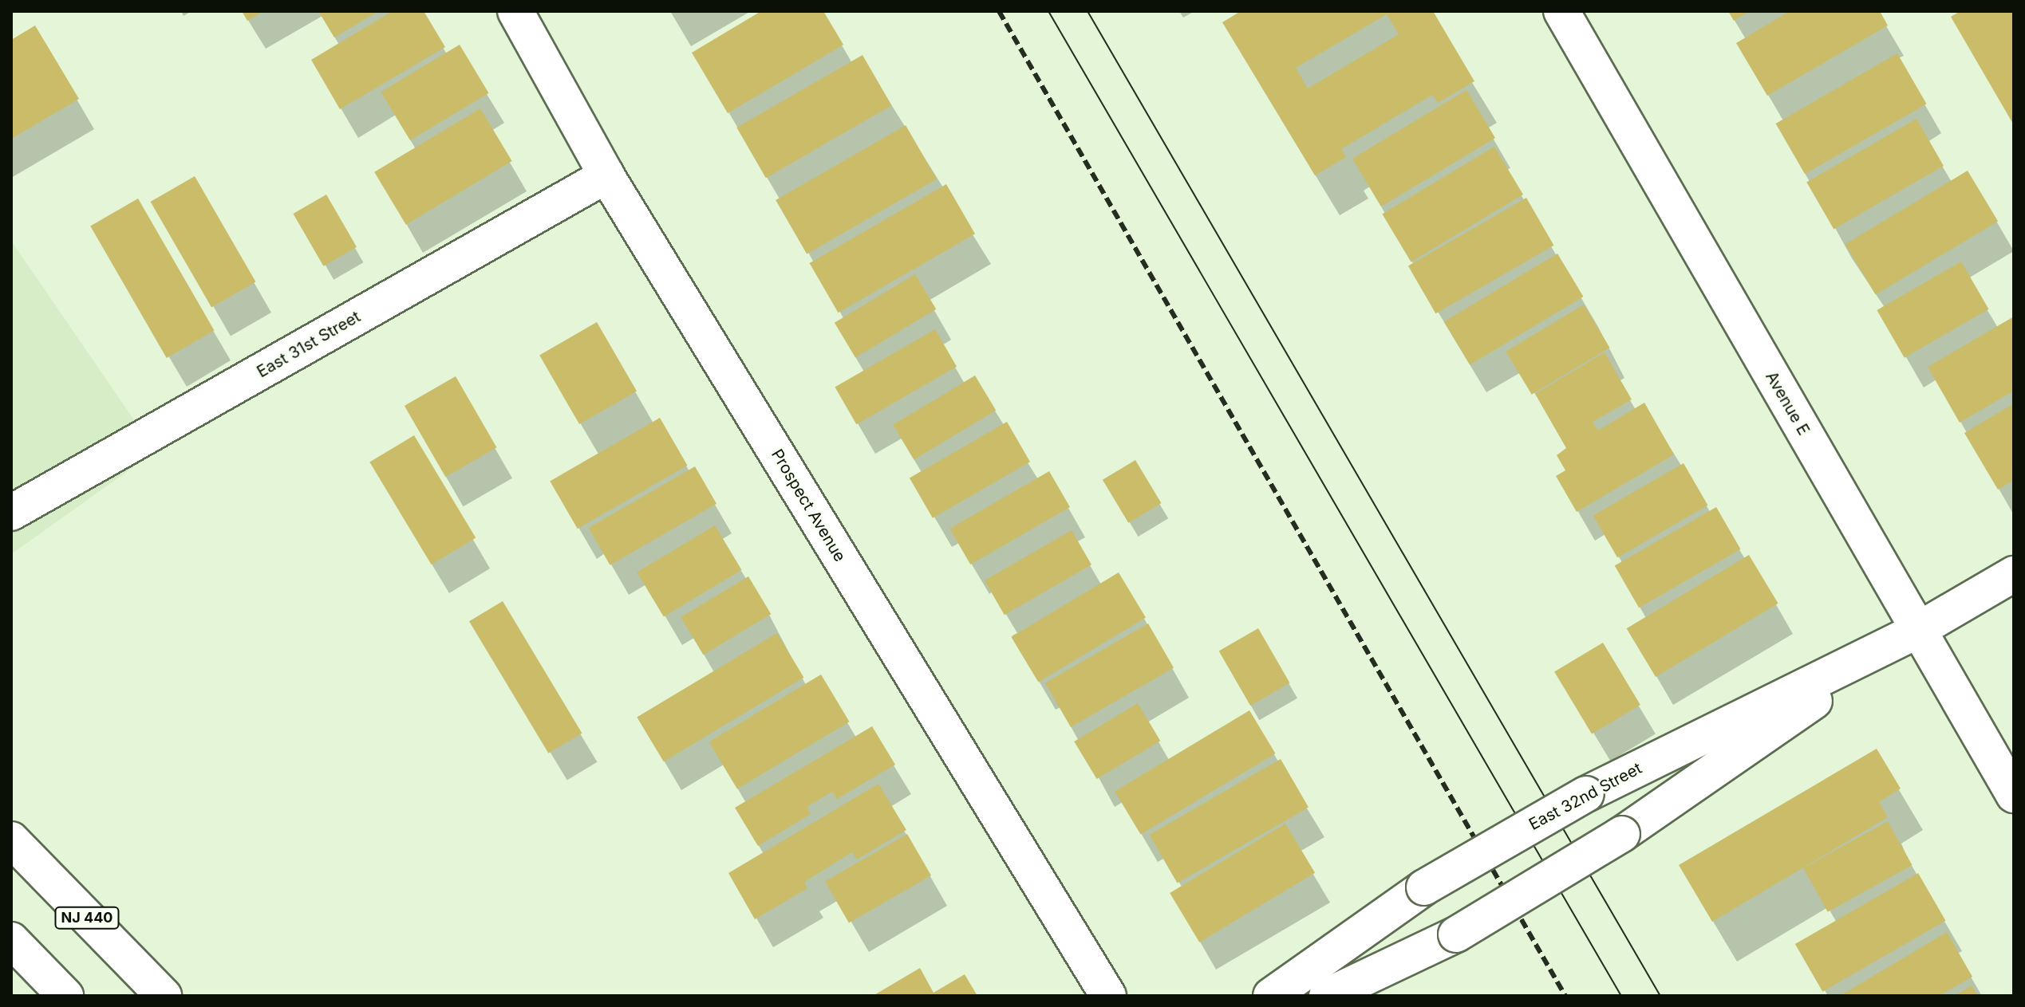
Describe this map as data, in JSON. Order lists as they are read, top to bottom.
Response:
{
  "streets": {
    "main road": [
      "East 31st Street",
      "Avenue E",
      "Prospect Avenue",
      "East 32nd Street",
      "NJ 440"
    ]
  },
  "crossings": [
    ["East 31st Street", "Prospect Avenue"],
    ["Avenue E", "East 32nd Street"]
  ]
}
